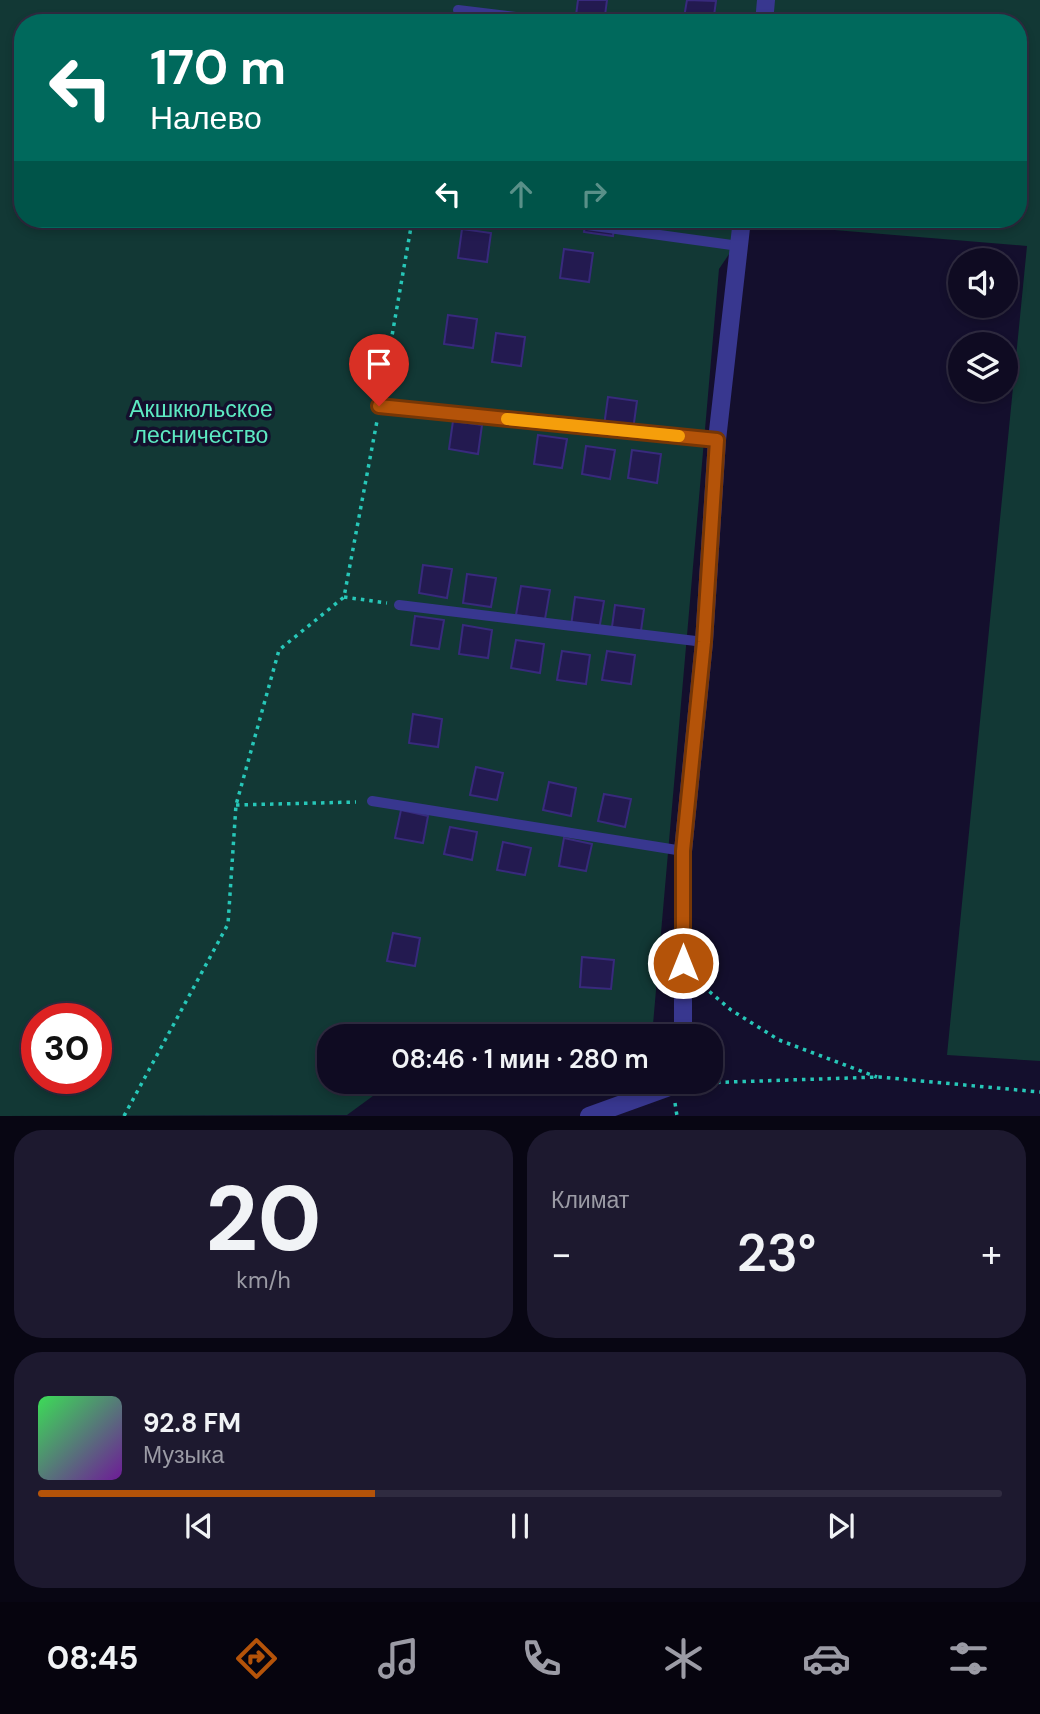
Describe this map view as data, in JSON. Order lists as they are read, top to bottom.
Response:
{
  "parks": ["Акшкюльское лесничество"],
  "page": {
    "turn": ["170 m", "Налево"],
    "limit": "30",
    "trip": "08:46 · 1 мин · 280 m",
    "tile": [
      ["20", "km/h"],
      "Климат"
    ],
    "heat": ["−", "23°", "+"],
    "song": ["92.8 FM", "Музыка"],
    "tabs": "08:45"
  }
}
